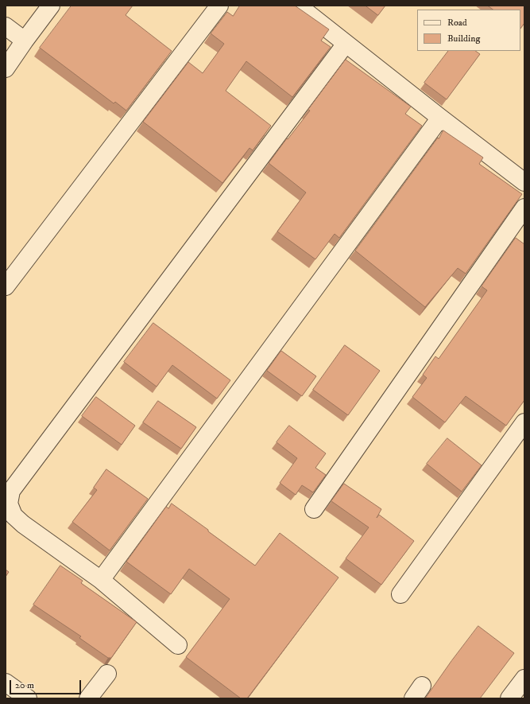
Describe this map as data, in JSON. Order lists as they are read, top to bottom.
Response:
{
  "legend": ["Road", "Building"],
  "scale_bar": "20 m"
}
